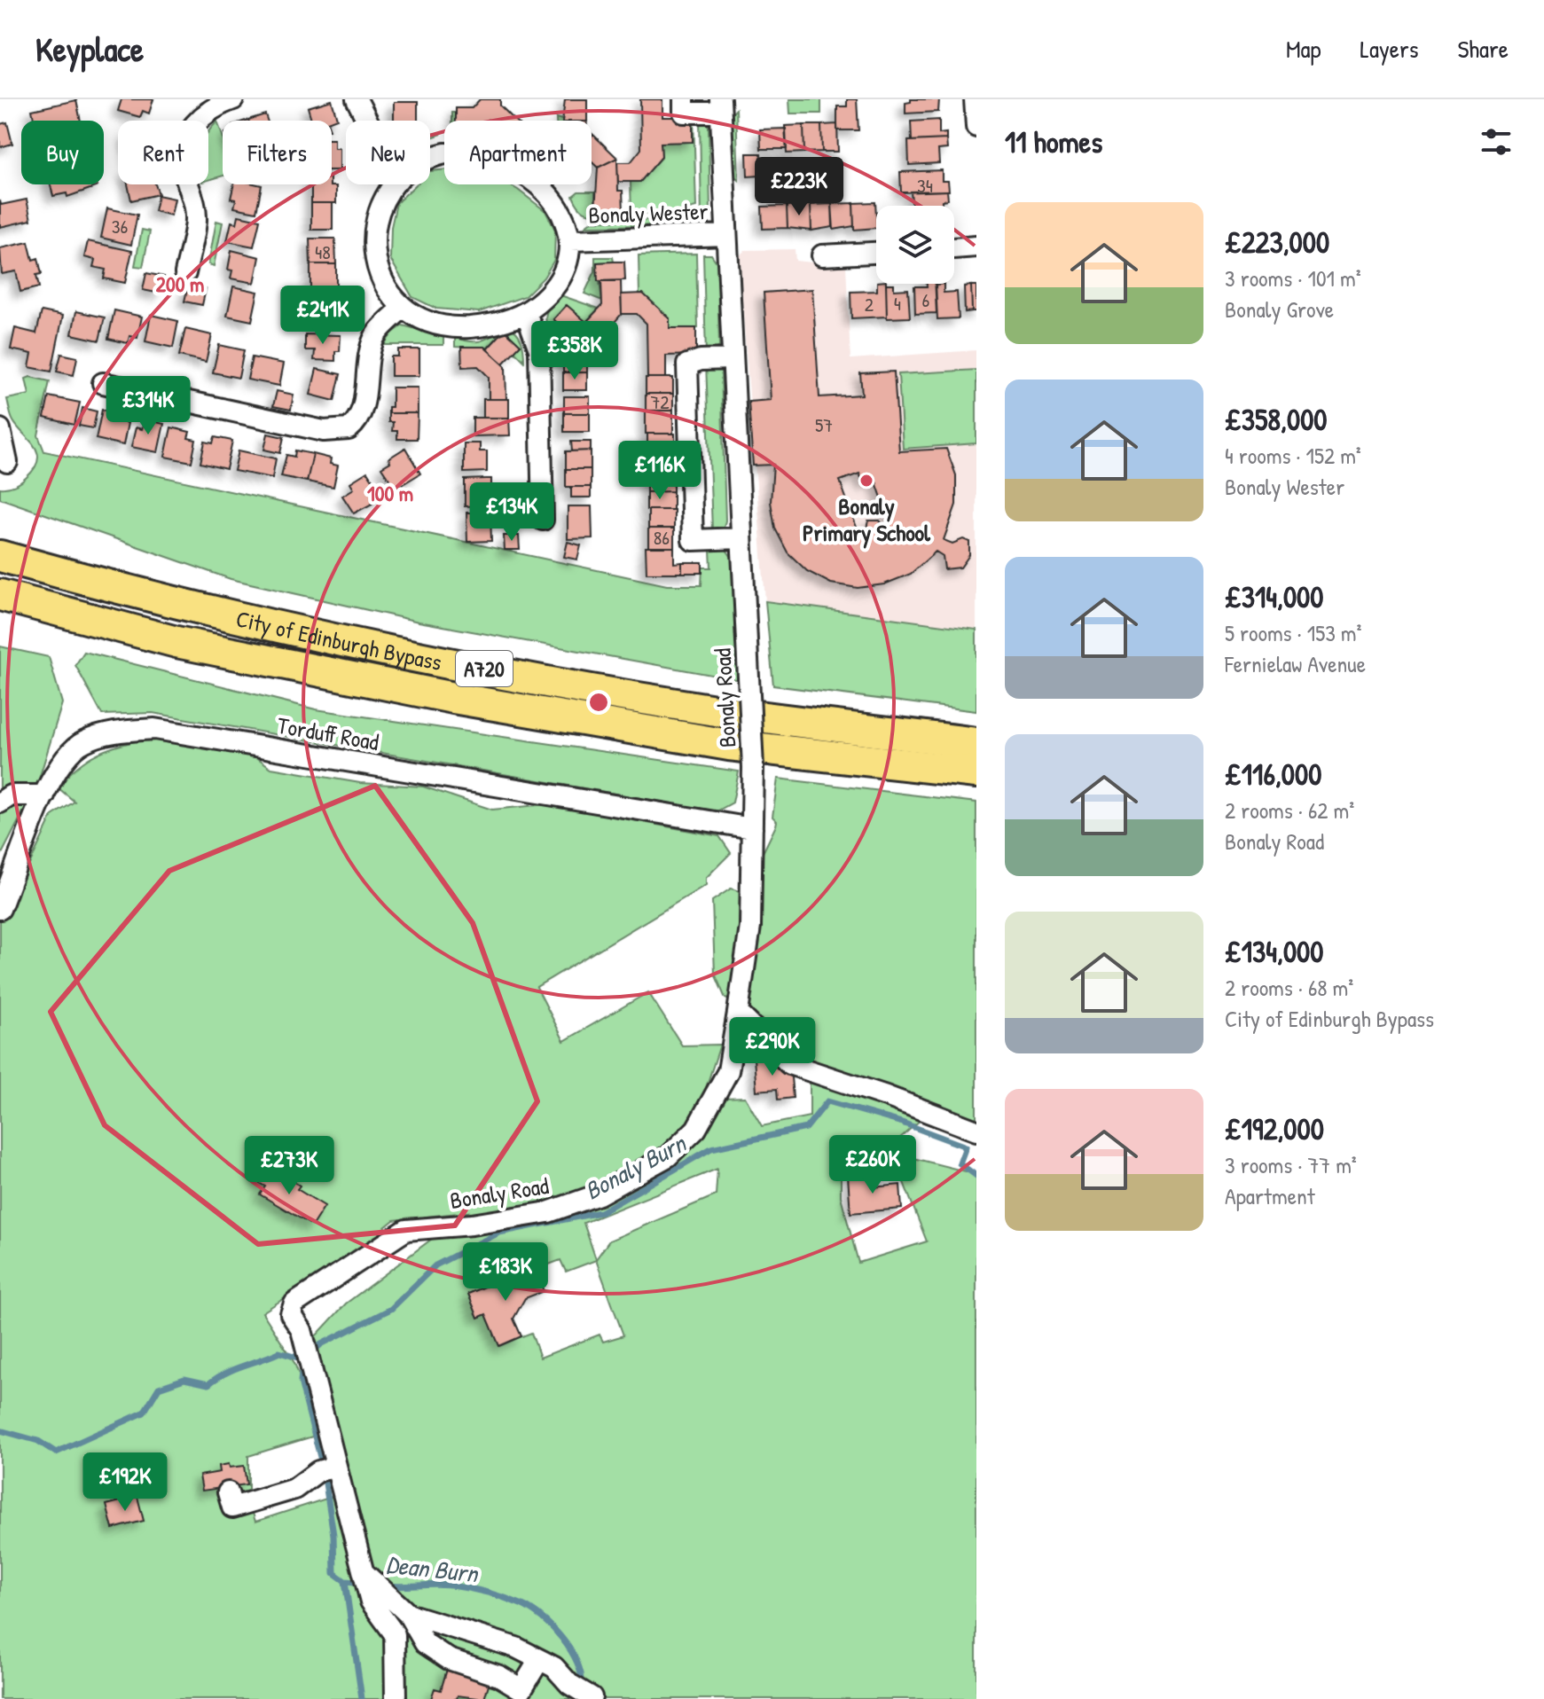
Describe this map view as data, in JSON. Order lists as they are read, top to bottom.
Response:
{
  "streets": {
    "highway": ["City of Edinburgh Bypass", "A720"],
    "street": ["Bonaly Wester", "Bonaly Road", "Torduff Road"]
  },
  "crossings": [
    ["Bonaly Wester", "Bonaly Road"],
    ["Bonaly Road", "Torduff Road"]
  ],
  "water": ["Bonaly Burn", "Dean Burn"],
  "places": ["Bonaly Primary School"],
  "house_numbers": [
    "34",
    "36",
    "48",
    "6",
    "4",
    "2",
    "72",
    "57",
    "86"
  ],
  "page": {
    "header": "Keyplace",
    "nav": ["Map", "Layers", "Share"],
    "heading": "11 homes",
    "chip": [
      "Buy",
      "Rent",
      "Filters",
      "New",
      "Apartment"
    ],
    "price": [
      "£223K",
      "£241K",
      "£358K",
      "£314K",
      "£116K",
      "£134K",
      "£290K",
      "£260K",
      "£273K",
      "£183K",
      "£192K"
    ],
    "list": [
      {
        "name": "£223,000",
        "note": "3 rooms · 101 m² · Bonaly Grove"
      },
      {
        "name": "£358,000",
        "note": "4 rooms · 152 m² · Bonaly Wester"
      },
      {
        "name": "£314,000",
        "note": "5 rooms · 153 m² · Fernielaw Avenue"
      },
      {
        "name": "£116,000",
        "note": "2 rooms · 62 m² · Bonaly Road"
      },
      {
        "name": "£134,000",
        "note": "2 rooms · 68 m² · City of Edinburgh Bypass"
      },
      {
        "name": "£192,000",
        "note": "3 rooms · 77 m² · Apartment"
      }
    ]
  },
  "rings": ["200 m", "100 m"]
}
